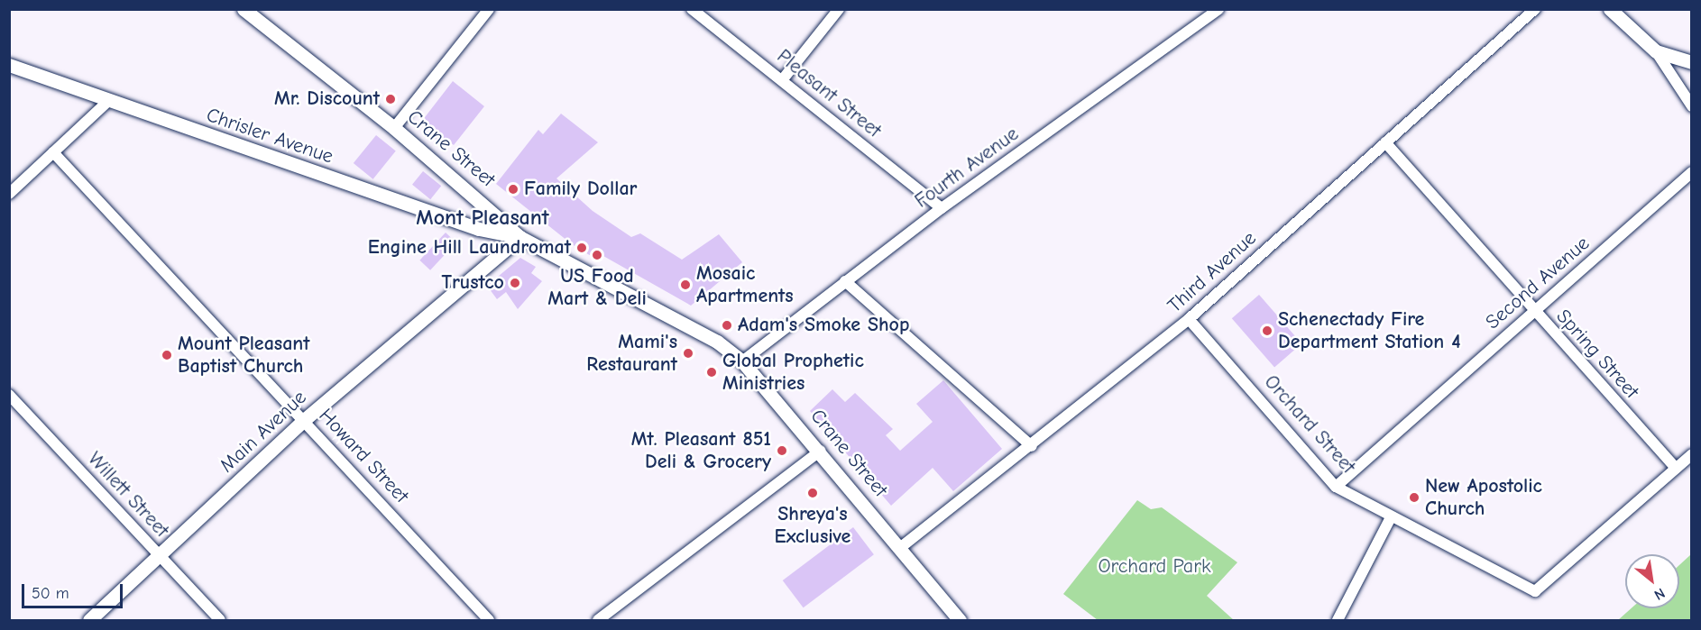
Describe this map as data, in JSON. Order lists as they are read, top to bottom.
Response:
{
  "streets": {
    "street": [
      "Pleasant Street",
      "Chrisler Avenue",
      "Crane Street",
      "Fourth Avenue",
      "Third Avenue",
      "Second Avenue",
      "Spring Street",
      "Orchard Street",
      "Main Avenue",
      "Howard Street",
      "Willett Street"
    ]
  },
  "crossings": [
    ["Pleasant Street", "Fourth Avenue"],
    ["Chrisler Avenue", "Crane Street"],
    ["Chrisler Avenue", "Main Avenue"],
    ["Crane Street", "Fourth Avenue"],
    ["Crane Street", "Third Avenue"],
    ["Crane Street", "Main Avenue"],
    ["Third Avenue", "Spring Street"],
    ["Third Avenue", "Orchard Street"],
    ["Second Avenue", "Spring Street"],
    ["Second Avenue", "Orchard Street"],
    ["Spring Street", "Orchard Street"],
    ["Main Avenue", "Howard Street"],
    ["Main Avenue", "Willett Street"]
  ],
  "districts": ["Mont Pleasant"],
  "parks": ["Orchard Park"],
  "places": [
    "Mr. Discount",
    "Family Dollar",
    "Engine Hill Laundromat",
    "US Food Mart & Deli",
    "Trustco",
    "Mosaic Apartments",
    "Adam's Smoke Shop",
    "Schenectady Fire Department Station 4",
    "Mami's Restaurant",
    "Mount Pleasant Baptist Church",
    "Global Prophetic Ministries",
    "Mt. Pleasant 851 Deli & Grocery",
    "Shreya's Exclusive",
    "New Apostolic Church"
  ],
  "scale_bar": "50 m",
  "north": "bottom right"
}
